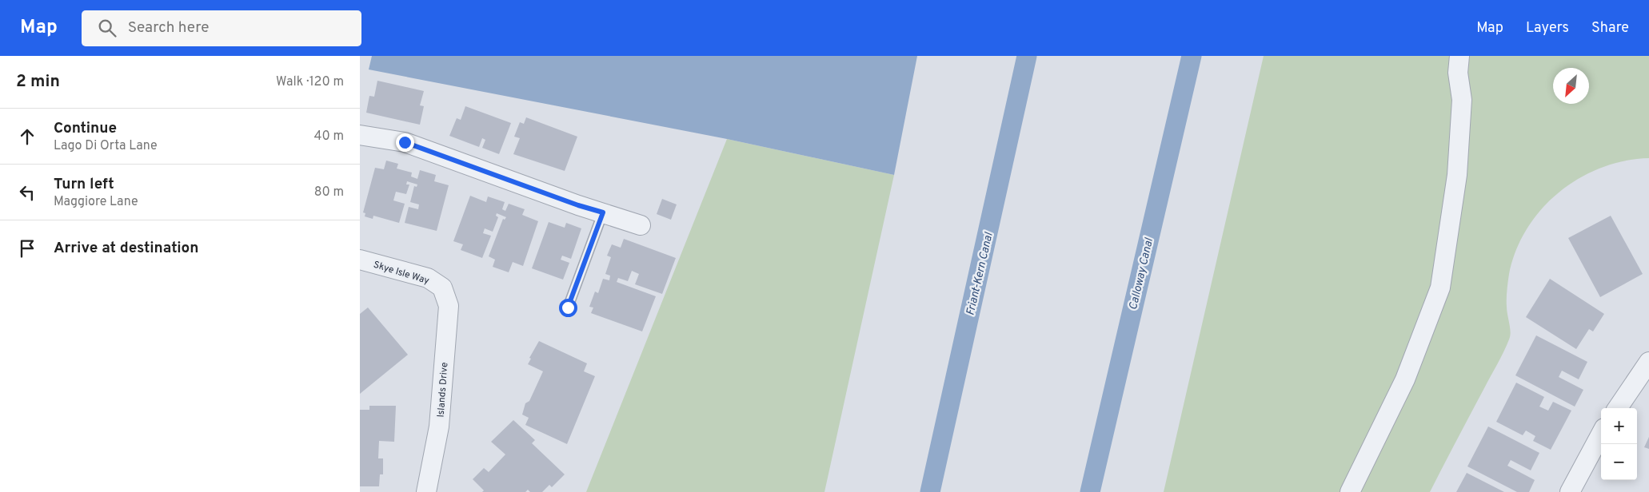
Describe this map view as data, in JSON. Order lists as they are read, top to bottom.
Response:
{
  "streets": {
    "street": ["Skye Isle Way", "Islands Drive"]
  },
  "crossings": [
    ["Skye Isle Way", "Islands Drive"]
  ],
  "water": ["Friant-Kern Canal", "Calloway Canal"],
  "north": "bottom left",
  "page": {
    "header": "Map",
    "search": "Search here",
    "nav": ["Map", "Layers", "Share"],
    "heading": ["2 min", "Walk · 120 m"],
    "list": [
      ["Continue", "Lago Di Orta Lane", "40 m"],
      ["Turn left", "Maggiore Lane", "80 m"],
      "Arrive at destination"
    ],
    "map_buttons": ["+", "−"]
  }
}
